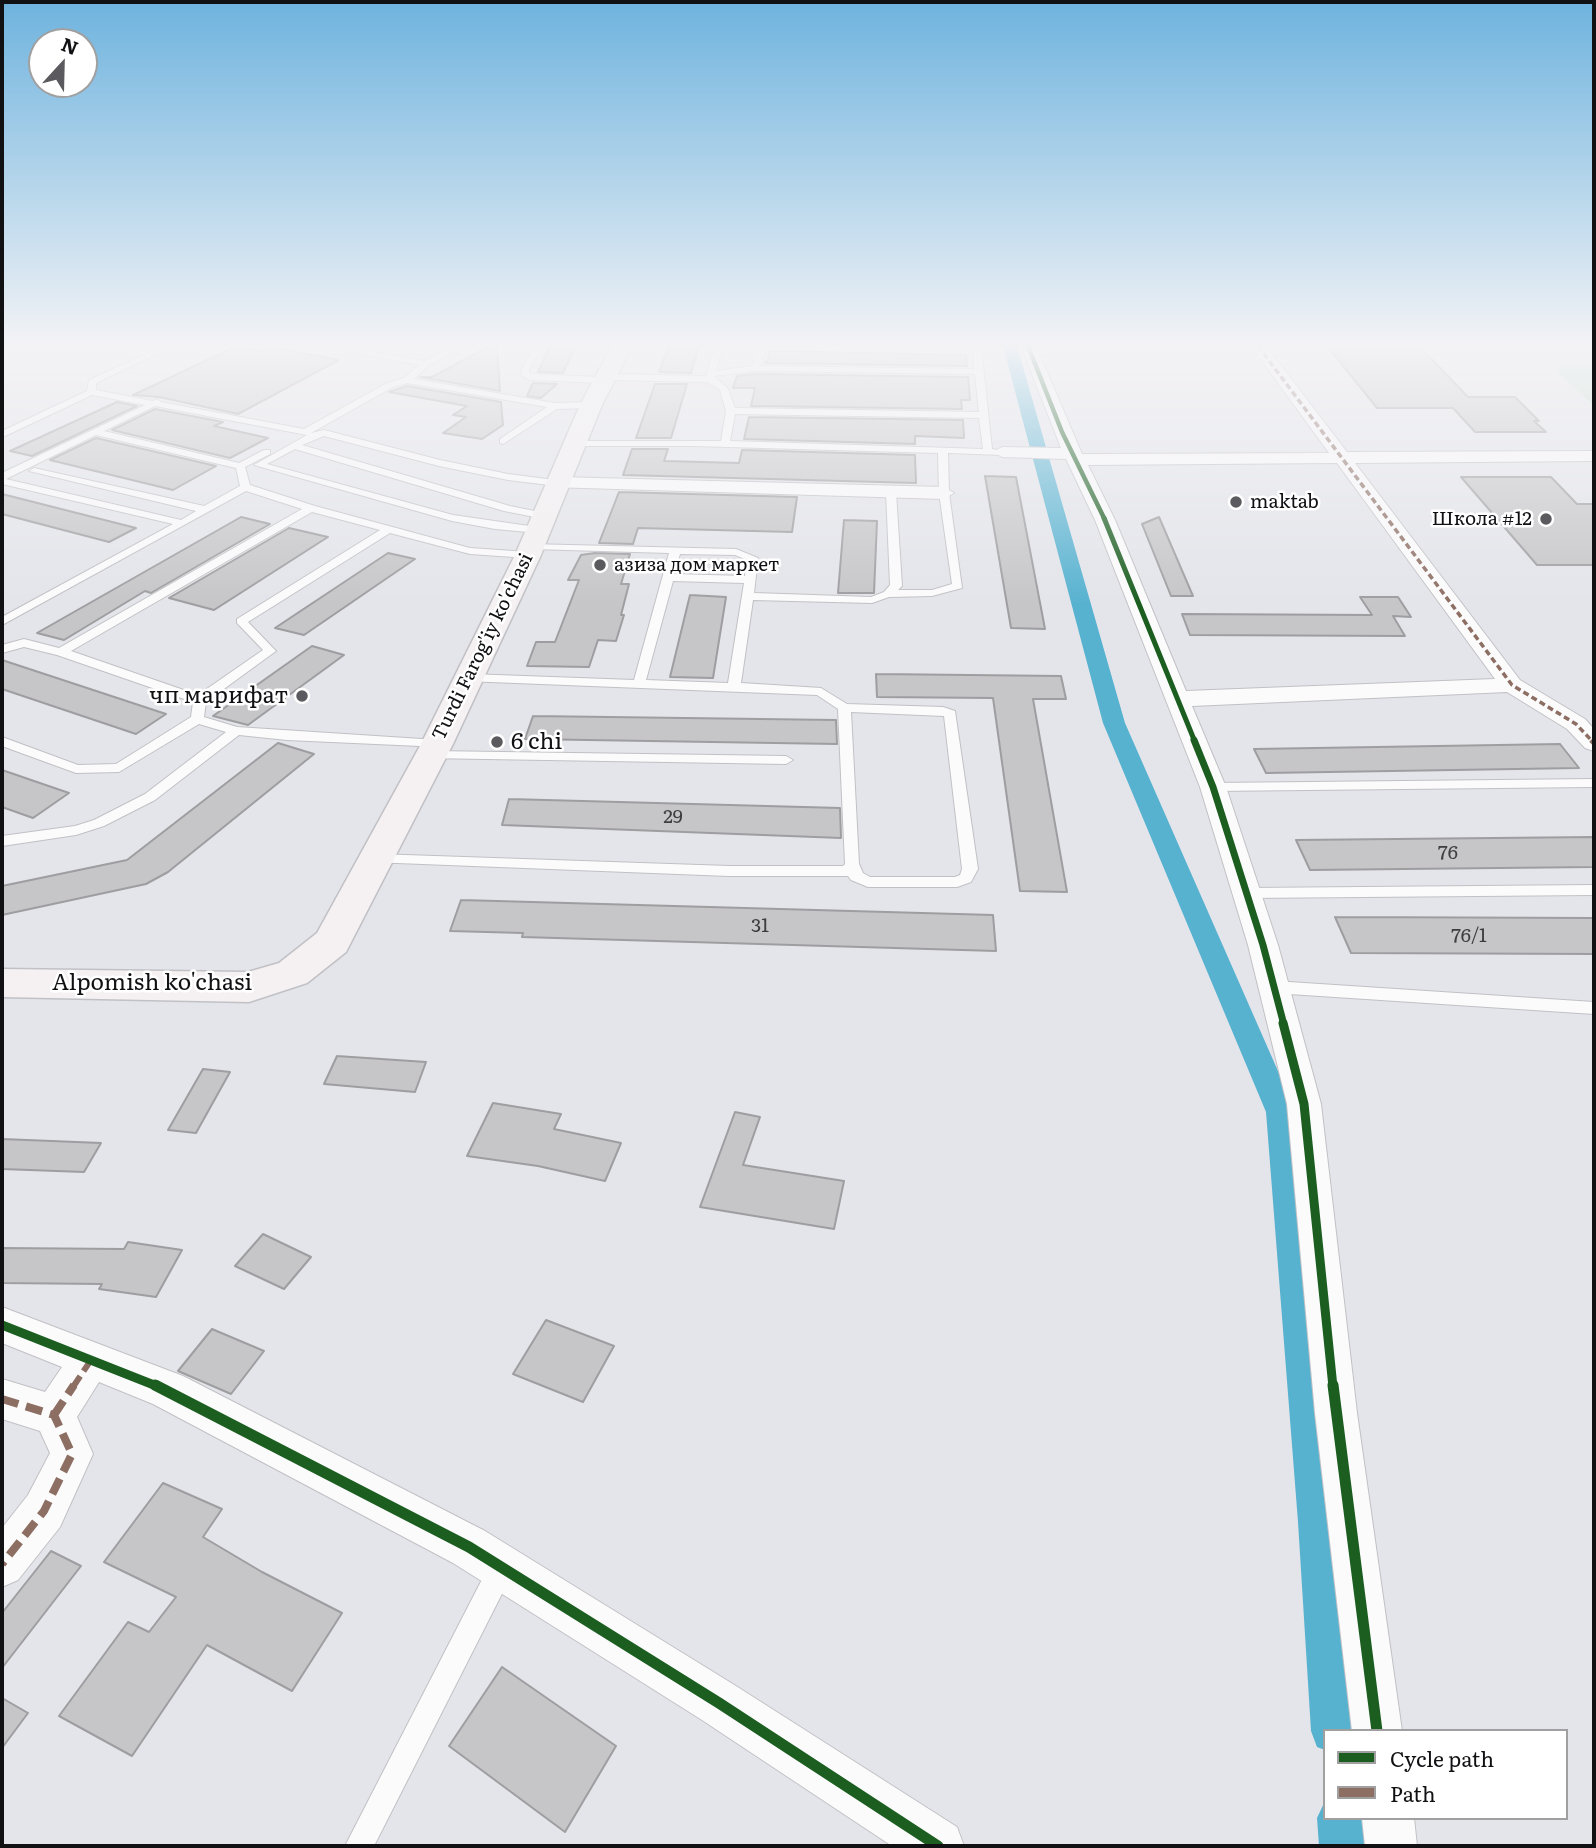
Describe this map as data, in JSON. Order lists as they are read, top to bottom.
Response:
{
  "streets": {
    "street": ["Turdi Farog'iy ko'chasi", "Alpomish ko'chasi"]
  },
  "crossings": [
    ["Turdi Farog'iy ko'chasi", "Alpomish ko'chasi"]
  ],
  "places": [
    "maktab",
    "Школа #12",
    "азиза дом маркет",
    "чп марифат",
    "6 chi"
  ],
  "house_numbers": [
    "29",
    "76",
    "31",
    "76/1"
  ],
  "legend": ["Cycle path", "Path"],
  "north": "top"
}
